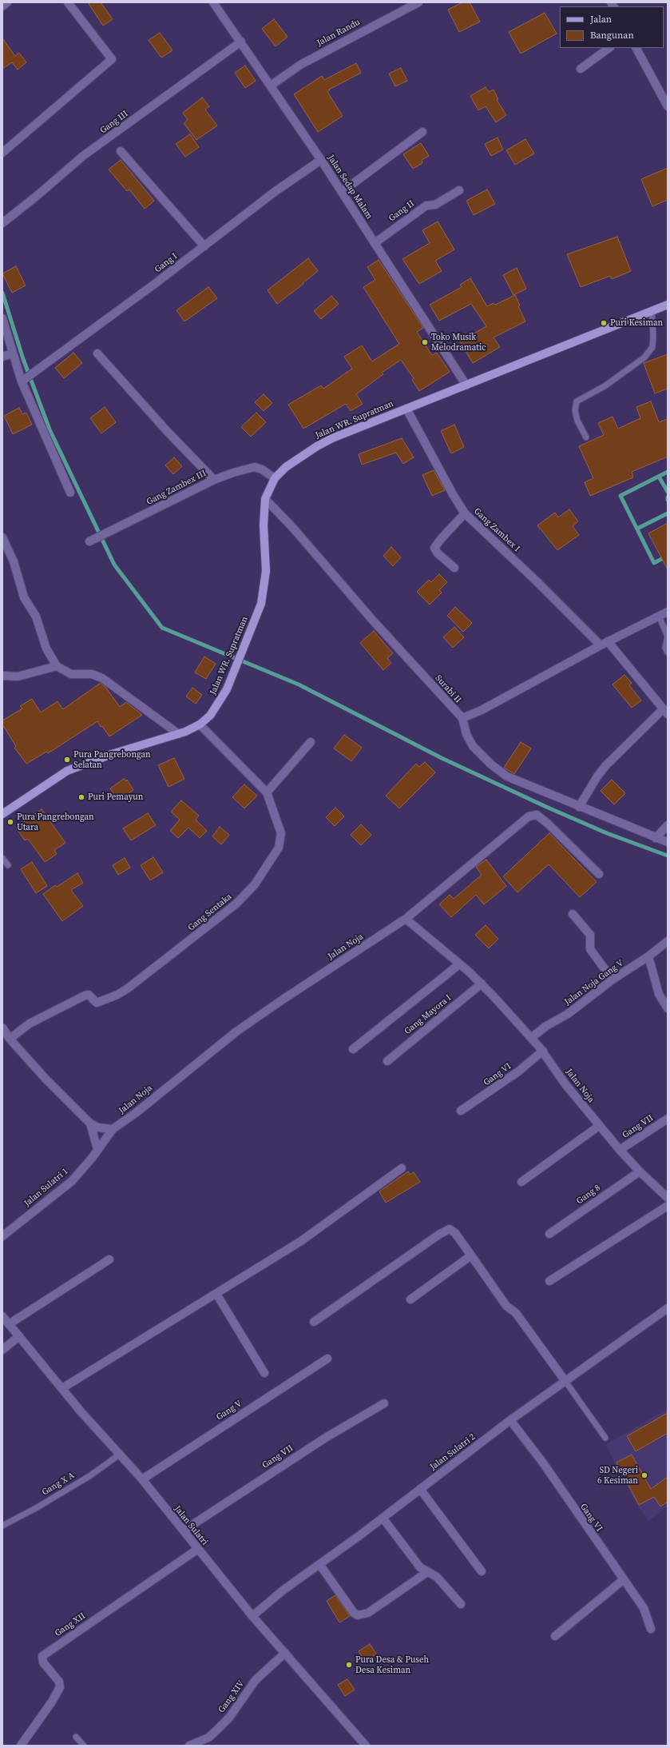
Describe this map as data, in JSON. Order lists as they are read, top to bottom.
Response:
{
  "streets": {
    "main road": ["Jalan WR. Supratman"],
    "street": [
      "Jalan Randu",
      "Gang III",
      "Jalan Sedap Malam",
      "Gang II",
      "Gang I",
      "Gang Zambex III",
      "Gang Zambex I",
      "Surabi II",
      "Gang Sentaka",
      "Jalan Noja",
      "Jalan Noja Gang V",
      "Gang Mayora I",
      "Gang VI",
      "Gang VII",
      "Jalan Sulatri 1",
      "Gang 8",
      "Gang V",
      "Jalan Sulatri 2",
      "Jalan Sulatri",
      "Gang XII",
      "Gang XIV"
    ],
    "lane": ["Gang X A"]
  },
  "crossings": [
    ["Jalan Randu", "Jalan Sedap Malam"],
    ["Gang III", "Jalan Sedap Malam"],
    ["Jalan Sedap Malam", "Gang II"],
    ["Jalan Sedap Malam", "Gang I"],
    ["Jalan Sedap Malam", "Jalan WR. Supratman"],
    ["Jalan WR. Supratman", "Gang Zambex III"],
    ["Jalan WR. Supratman", "Gang Zambex I"],
    ["Jalan WR. Supratman", "Surabi II"],
    ["Jalan WR. Supratman", "Gang Sentaka"],
    ["Jalan Noja", "Jalan Noja Gang V"],
    ["Jalan Noja", "Gang Mayora I"],
    ["Jalan Noja", "Gang VI"],
    ["Jalan Noja", "Gang VII"],
    ["Jalan Noja", "Jalan Sulatri 1"],
    ["Jalan Noja", "Gang 8"],
    ["Gang VI", "Jalan Sulatri 2"],
    ["Gang VII", "Jalan Sulatri"],
    ["Gang V", "Jalan Sulatri"],
    ["Jalan Sulatri 2", "Jalan Sulatri"],
    ["Gang X A", "Jalan Sulatri"],
    ["Jalan Sulatri", "Gang XII"],
    ["Jalan Sulatri", "Gang XIV"]
  ],
  "places": [
    "Puri Kesiman",
    "Toko Musik Melodramatic",
    "Pura Pangrebongan Selatan",
    "Puri Pemayun",
    "Pura Pangrebongan Utara",
    "SD Negeri 6 Kesiman",
    "Pura Desa & Puseh Desa Kesiman"
  ],
  "legend": ["Jalan", "Bangunan"]
}
